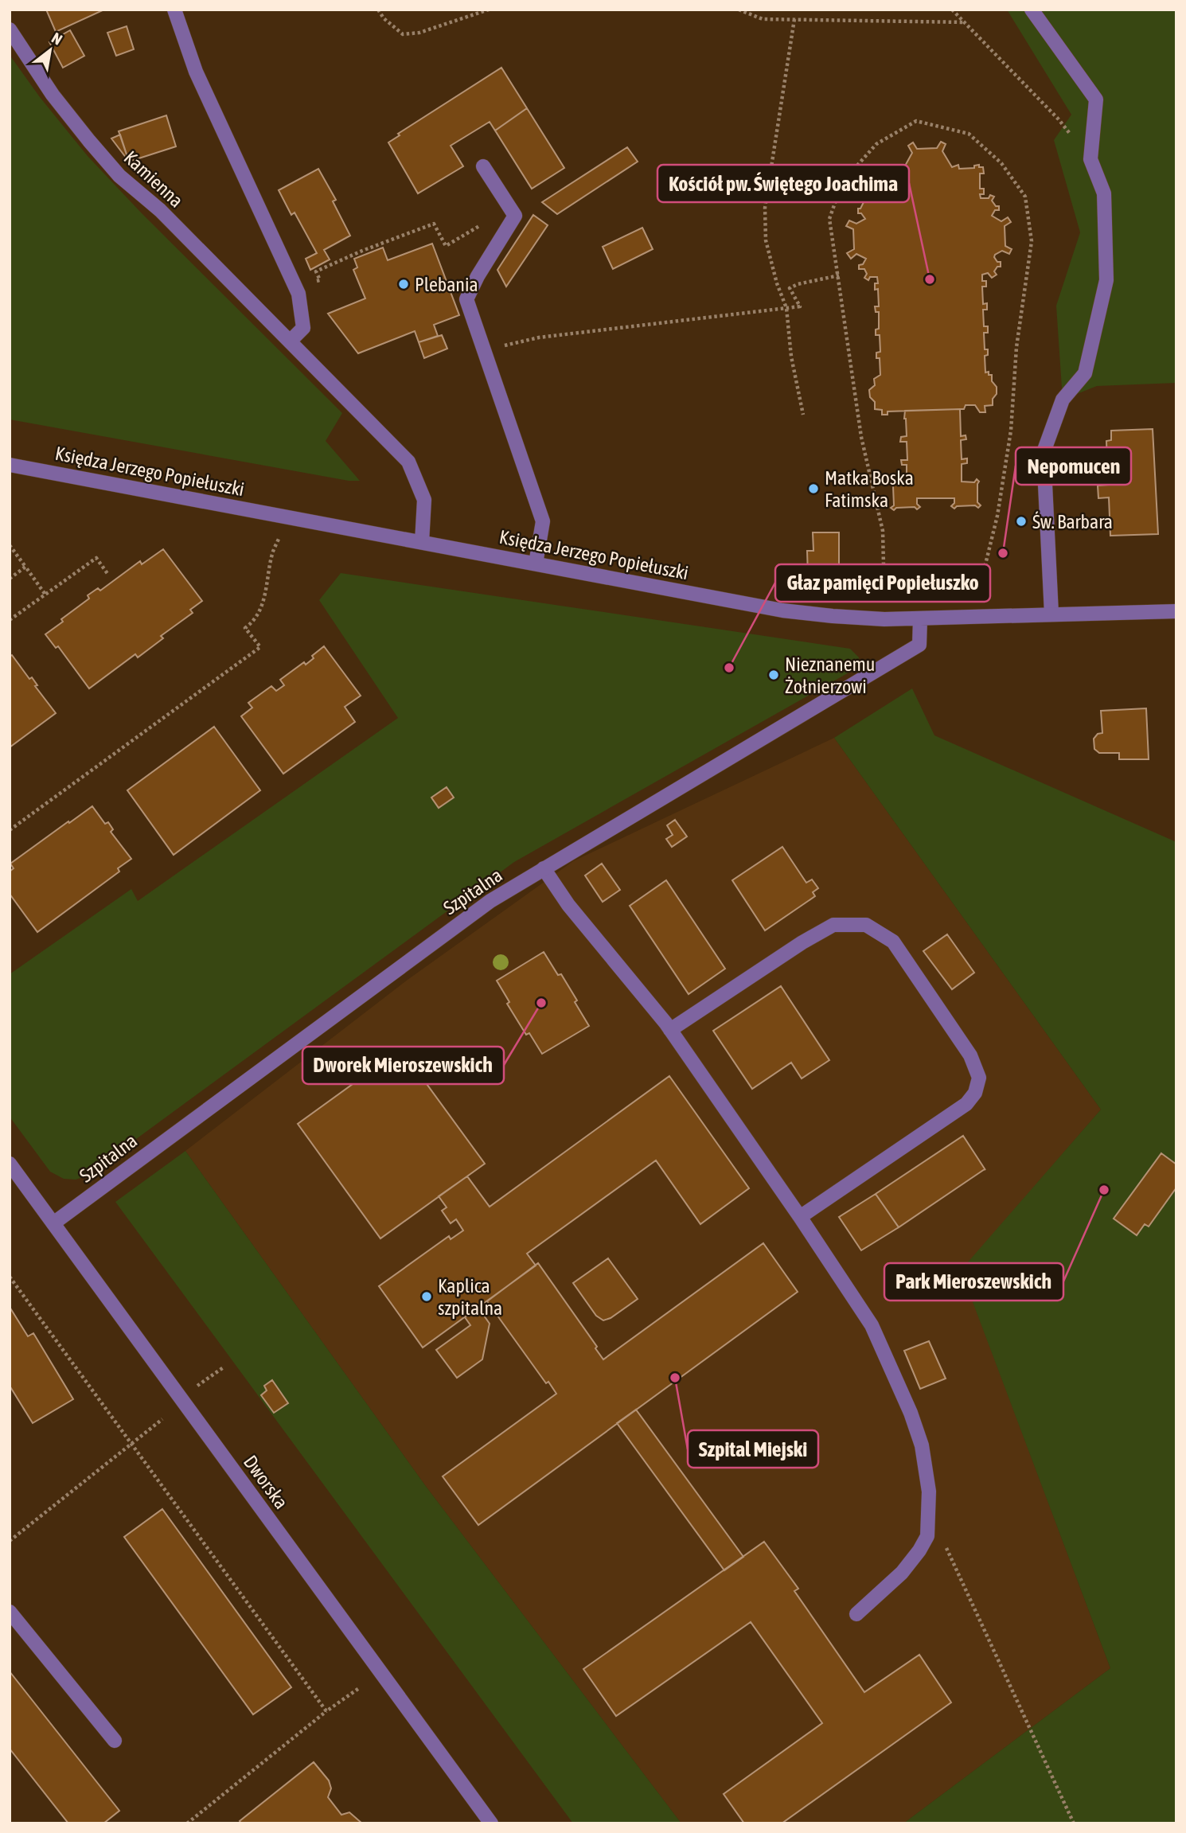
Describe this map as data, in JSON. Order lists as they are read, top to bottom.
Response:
{
  "streets": {
    "street": [
      "Kamienna",
      "Księdza Jerzego Popiełuszki",
      "Szpitalna",
      "Dworska"
    ]
  },
  "crossings": [
    ["Kamienna", "Księdza Jerzego Popiełuszki"],
    ["Księdza Jerzego Popiełuszki", "Szpitalna"],
    ["Szpitalna", "Dworska"]
  ],
  "places": [
    "Kościół pw. Świętego Joachima",
    "Plebania",
    "Matka Boska Fatimska",
    "Św. Barbara",
    "Nepomucen",
    "Głaz pamięci Popiełuszko",
    "Nieznanemu Żołnierzowi",
    "Dworek Mieroszewskich",
    "Park Mieroszewskich",
    "Kaplica szpitalna",
    "Szpital Miejski"
  ],
  "north": "top right"
}
